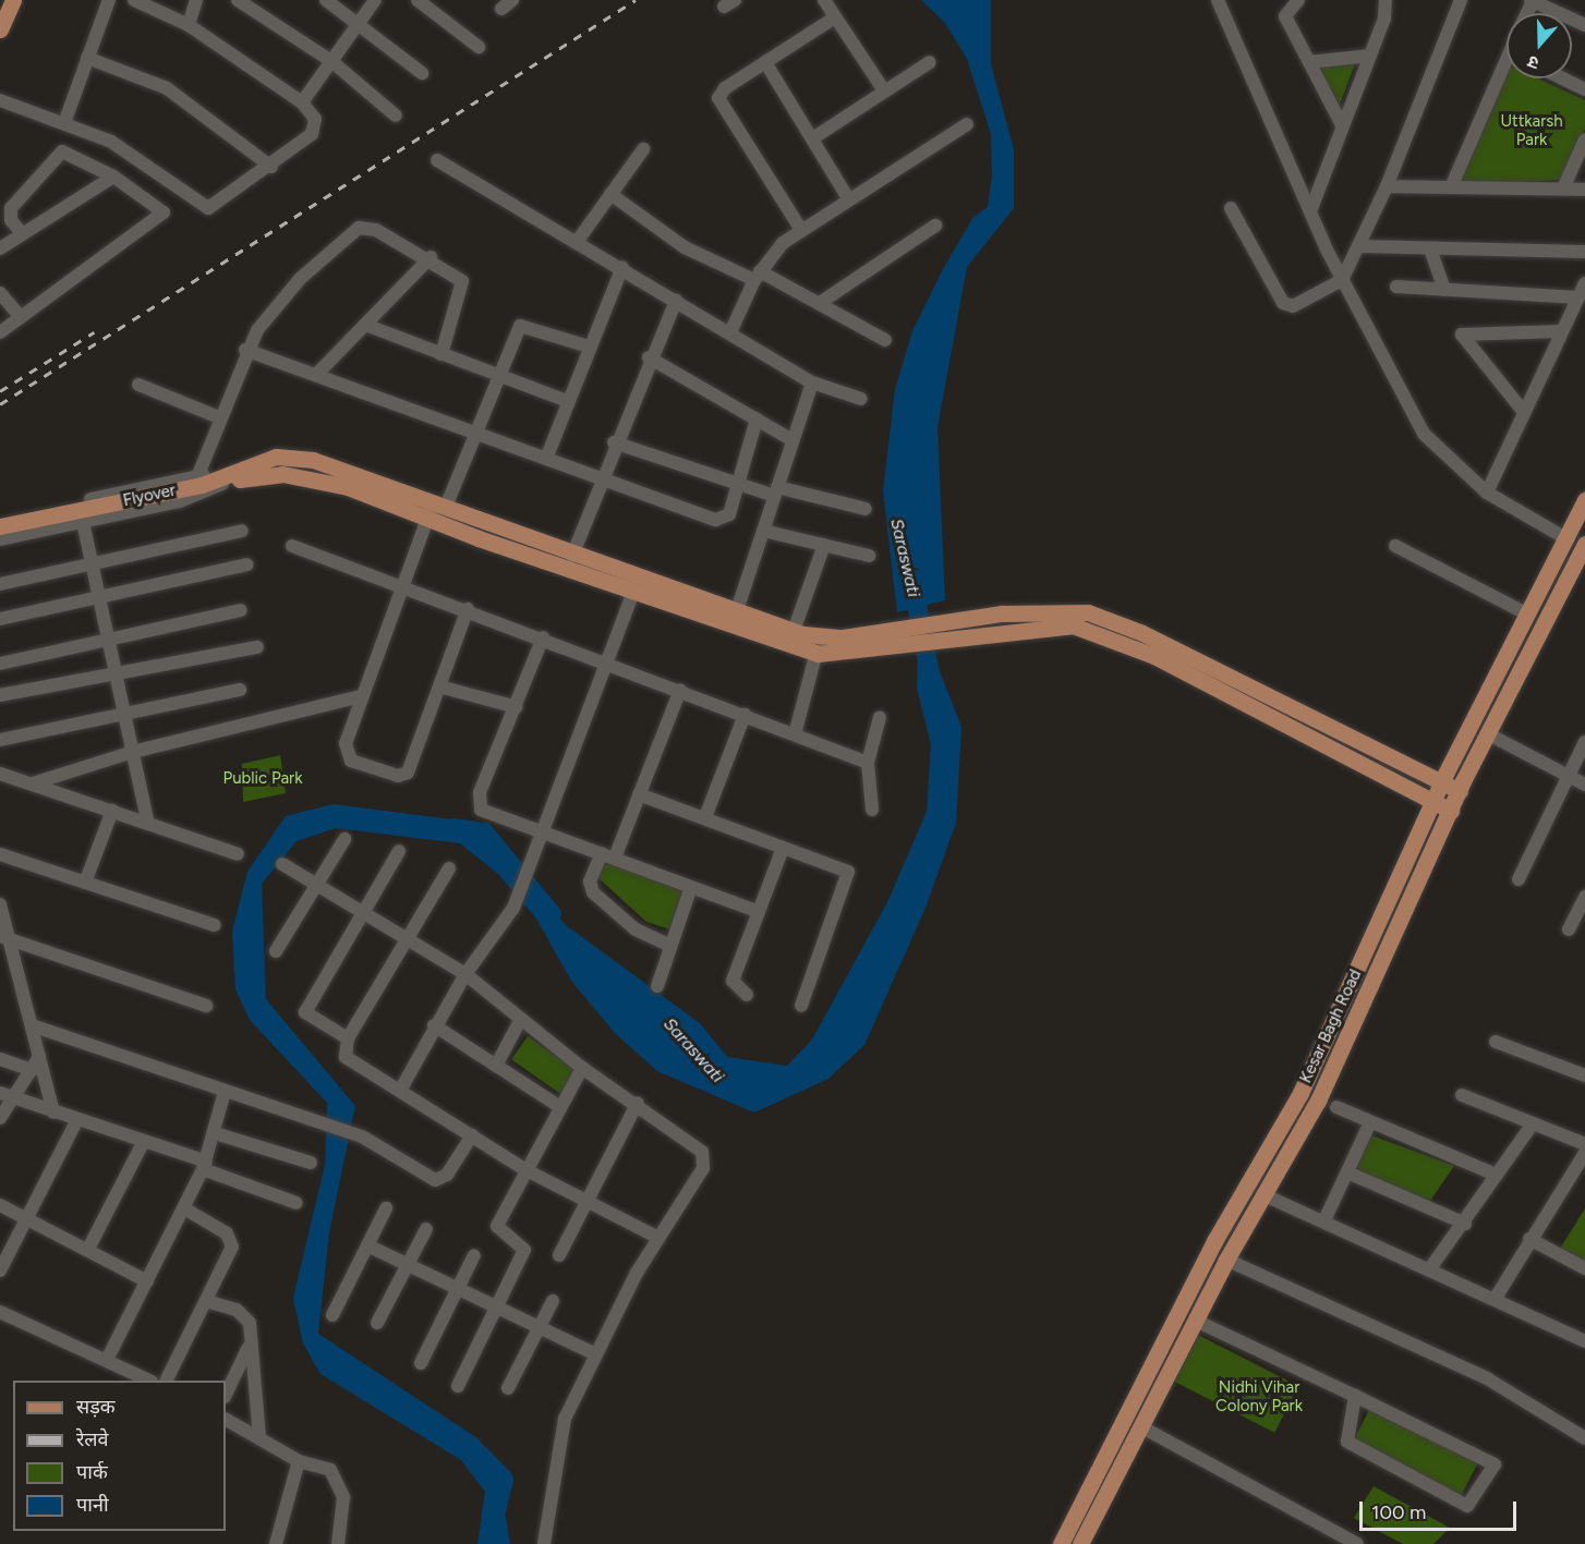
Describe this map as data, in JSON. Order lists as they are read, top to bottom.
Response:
{
  "streets": {
    "main road": ["Flyover", "Kesar Bagh Road"]
  },
  "water": ["Saraswati"],
  "parks": ["Uttkarsh Park", "Public Park", "Nidhi Vihar Colony Park"],
  "legend": [
    "सड़क",
    "रेलवे",
    "पार्क",
    "पानी"
  ],
  "scale_bar": "100 m",
  "north": "bottom"
}
